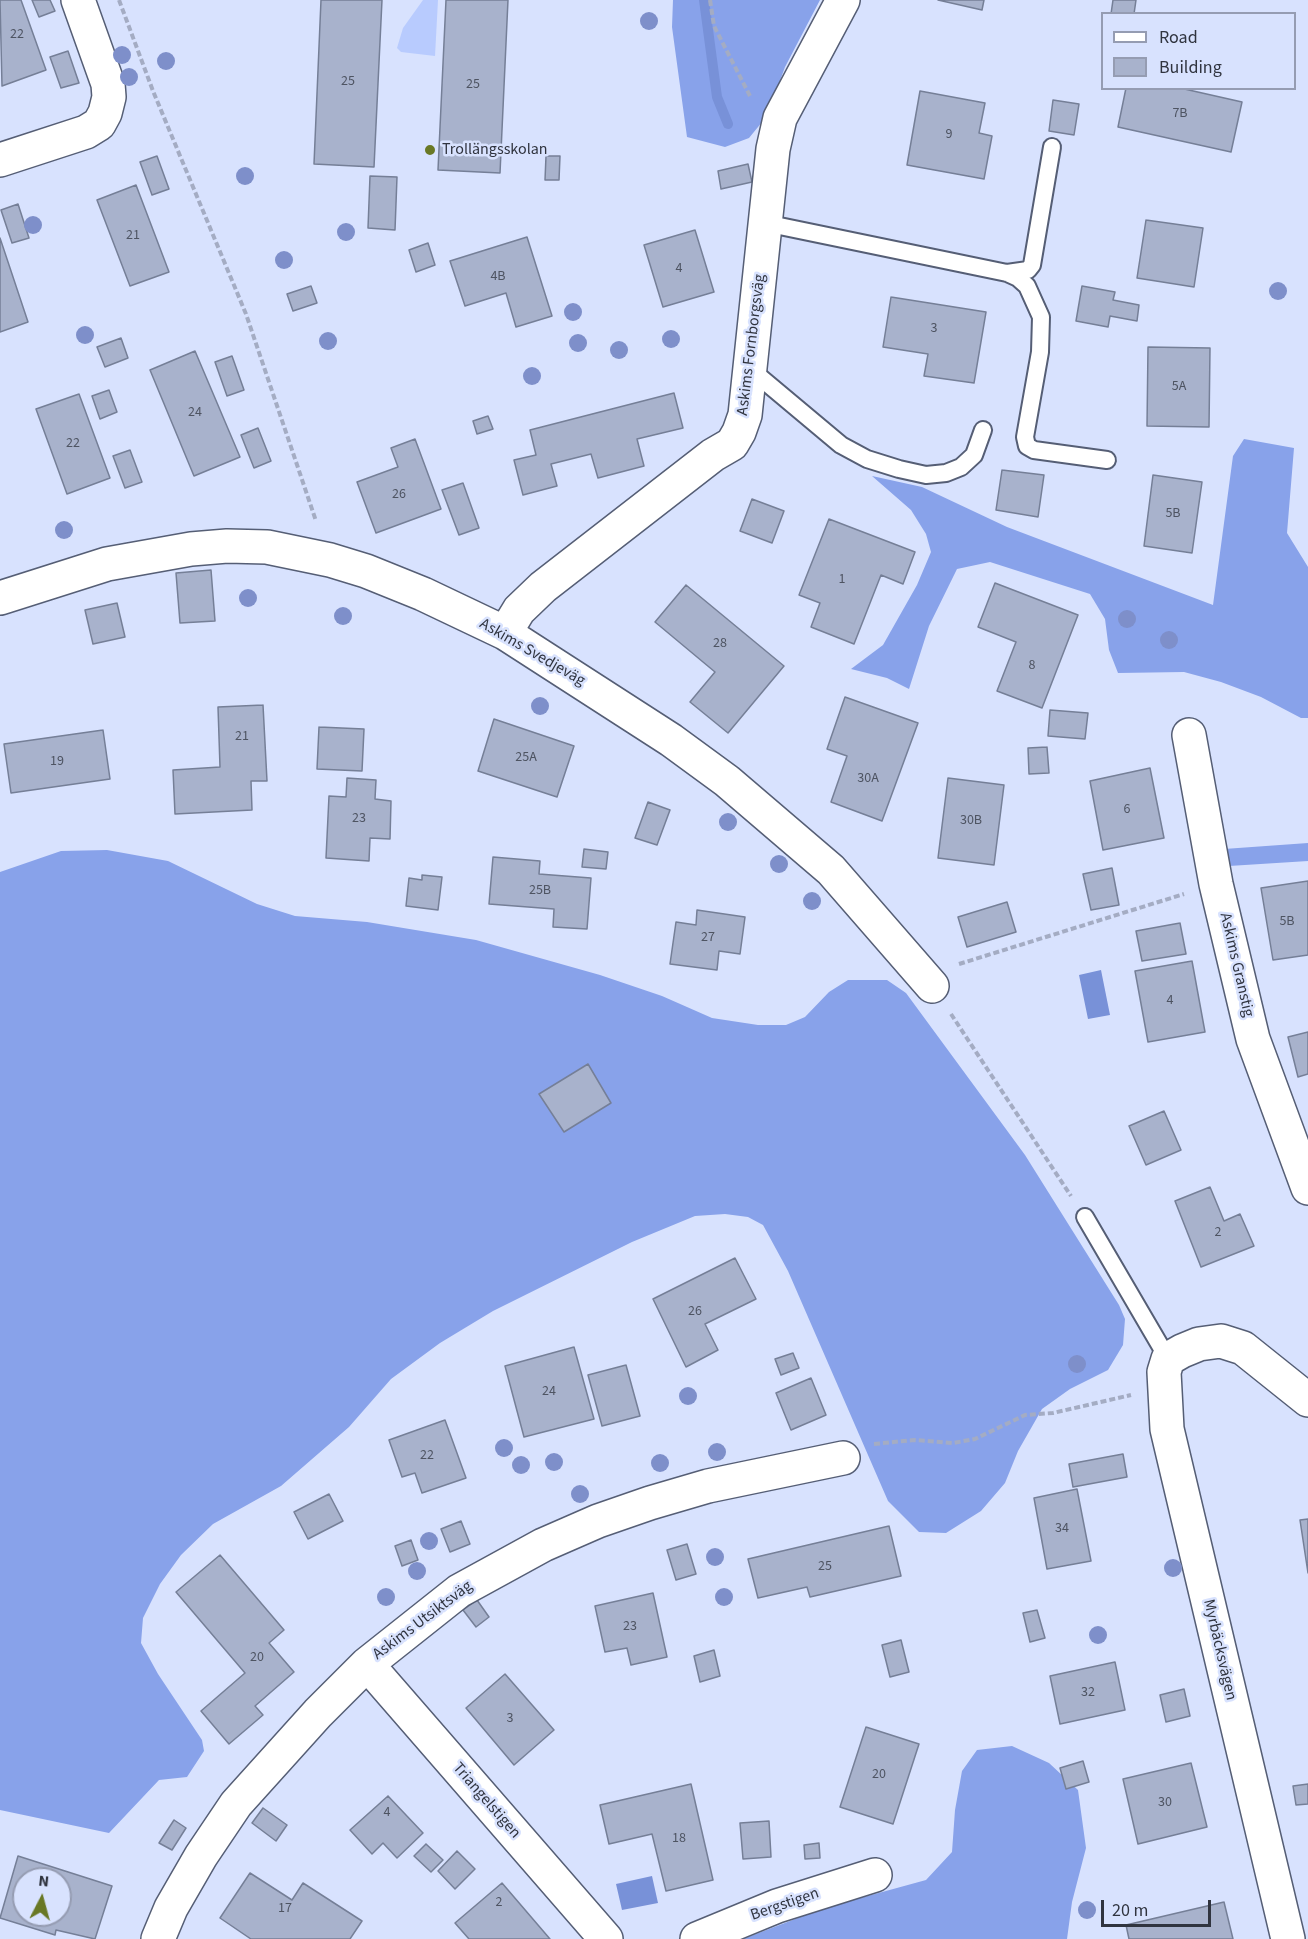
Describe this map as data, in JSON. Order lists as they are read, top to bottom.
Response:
{
  "streets": {
    "street": [
      "Askims Fornborgsväg",
      "Askims Svedjeväg",
      "Askims Granstig",
      "Askims Utsiktsväg",
      "Myrbäcksvägen",
      "Triangelstigen",
      "Bergstigen"
    ]
  },
  "crossings": [
    ["Askims Fornborgsväg", "Askims Svedjeväg"],
    ["Askims Utsiktsväg", "Triangelstigen"]
  ],
  "places": ["Trollängsskolan"],
  "house_numbers": [
    "22",
    "25",
    "25",
    "7B",
    "9",
    "21",
    "4",
    "4B",
    "3",
    "5A",
    "24",
    "22",
    "26",
    "5B",
    "1",
    "28",
    "8",
    "21",
    "25A",
    "19",
    "30A",
    "6",
    "23",
    "30B",
    "25B",
    "5B",
    "27",
    "4",
    "2",
    "26",
    "24",
    "22",
    "34",
    "25",
    "23",
    "20",
    "32",
    "3",
    "20",
    "30",
    "4",
    "18",
    "2",
    "17"
  ],
  "legend": ["Road", "Building"],
  "scale_bar": "20 m",
  "north": "top"
}
